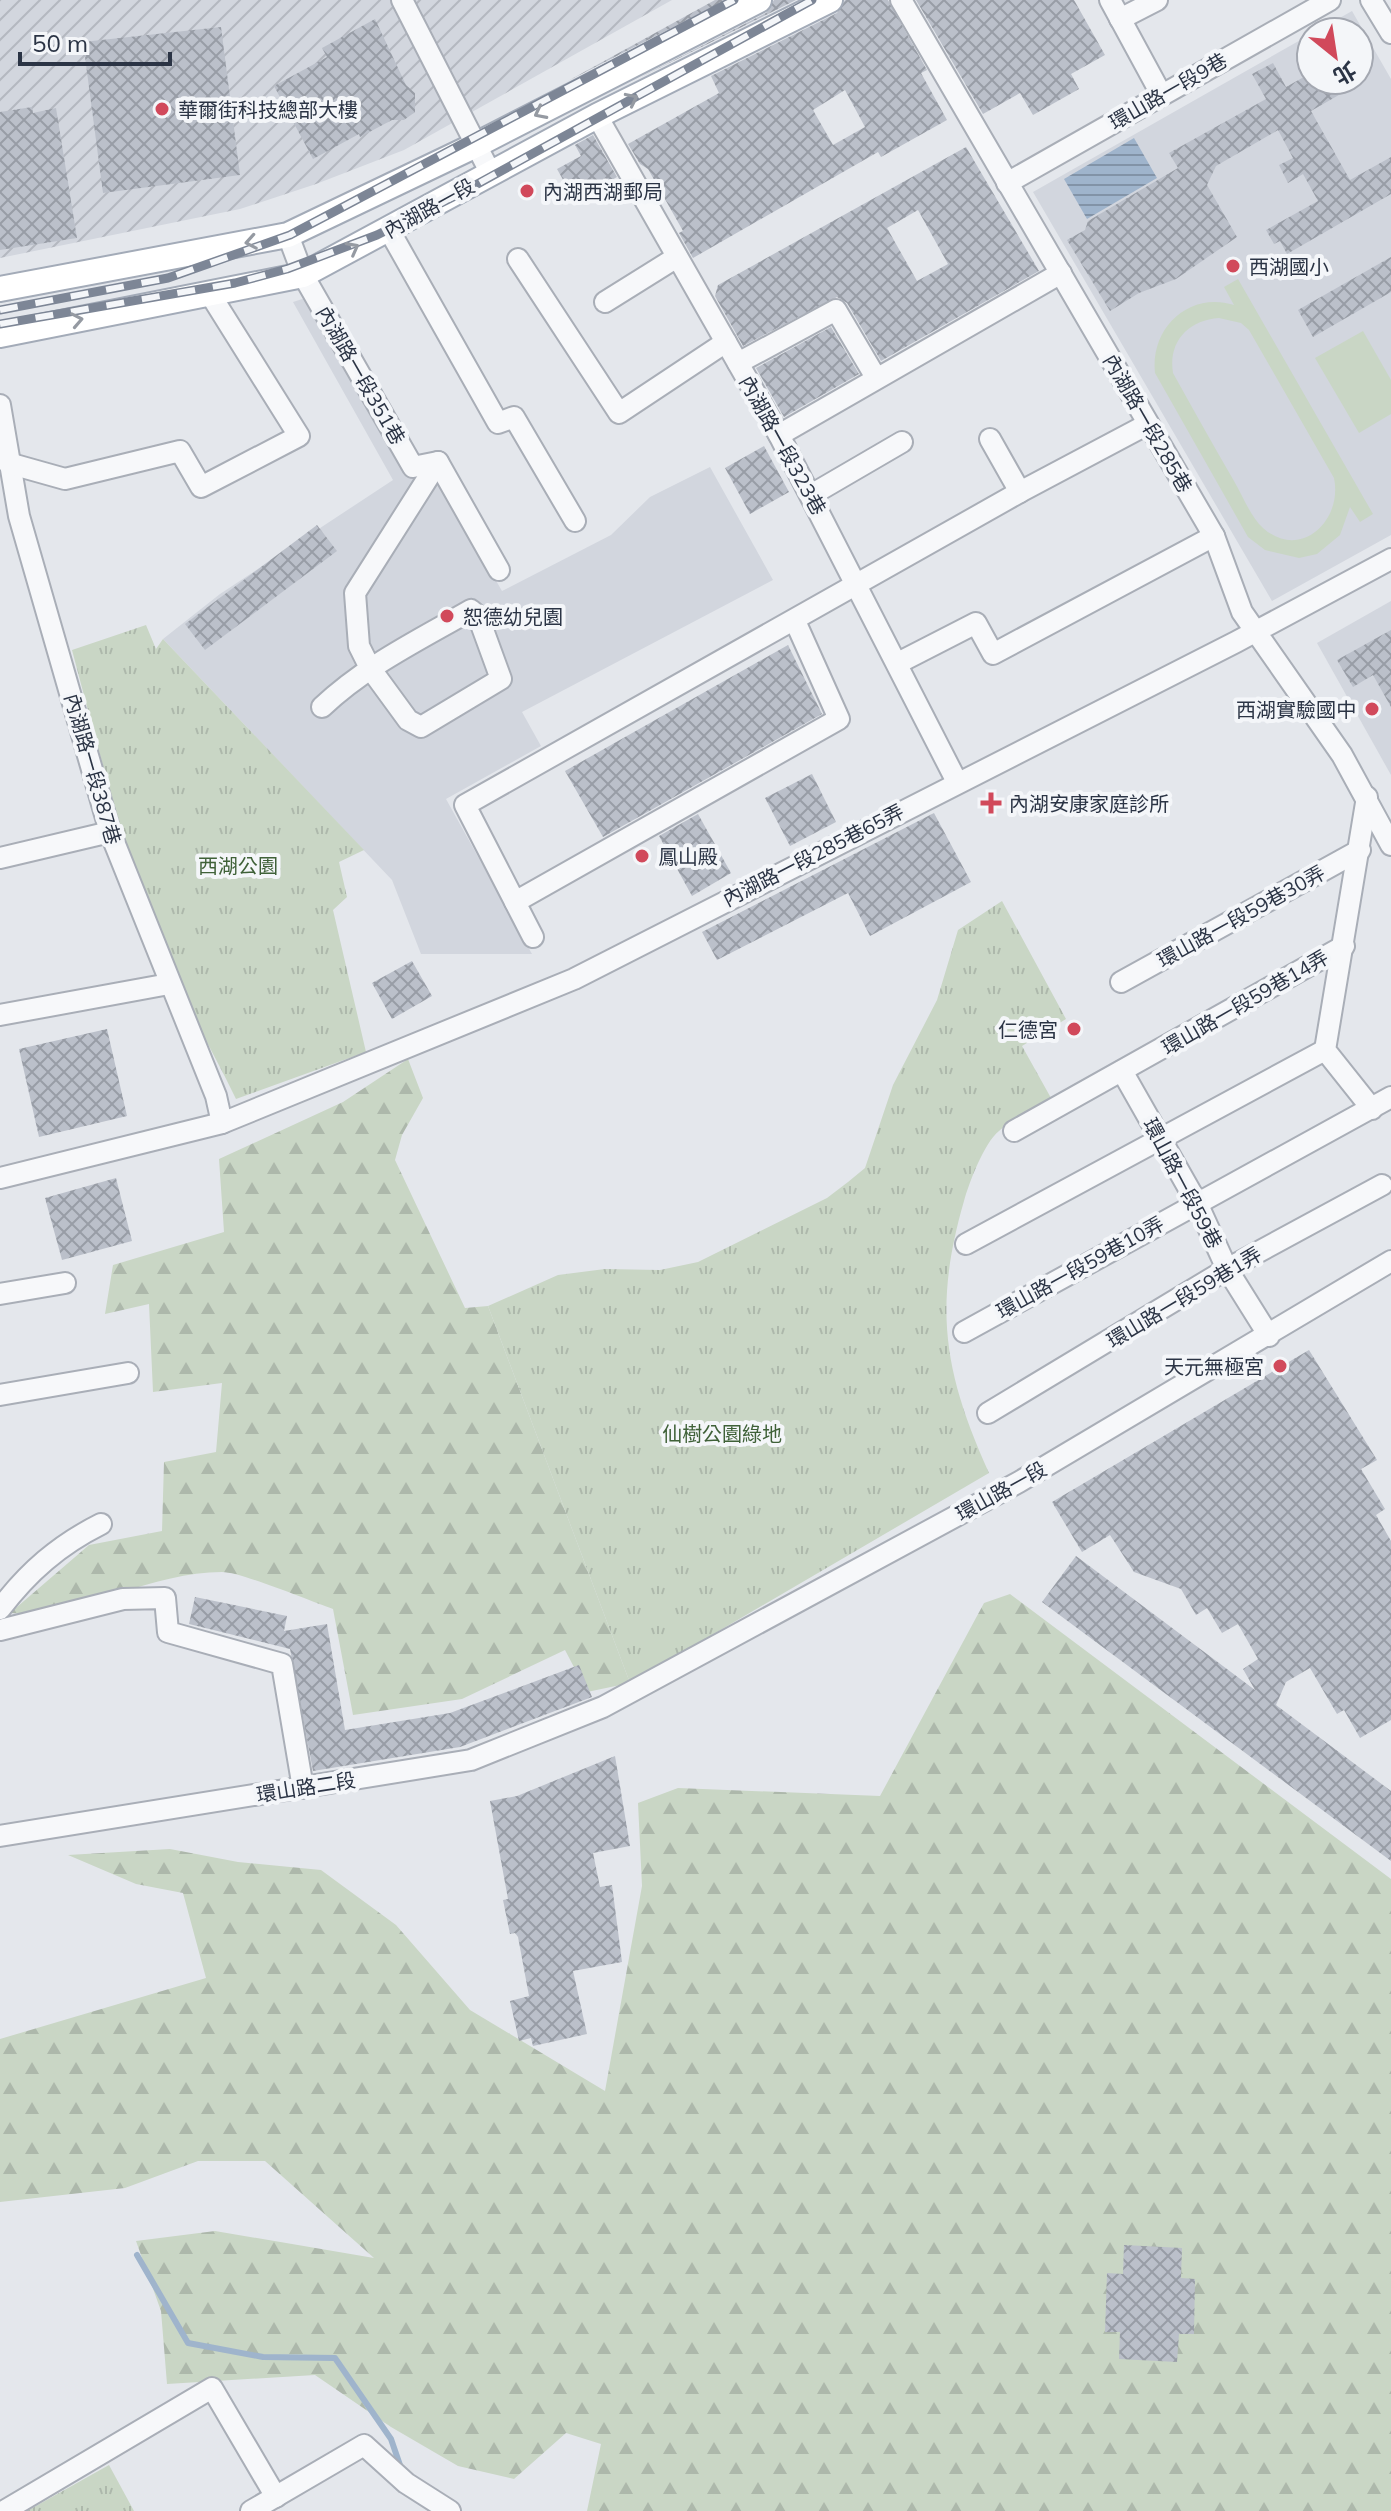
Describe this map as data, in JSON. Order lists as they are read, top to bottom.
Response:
{
  "streets": {
    "main road": ["內湖路一段"],
    "street": [
      "環山路一段9巷",
      "內湖路一段351巷",
      "內湖路一段285巷",
      "內湖路一段323巷",
      "內湖路一段387巷",
      "內湖路一段285巷65弄",
      "環山路一段59巷30弄",
      "環山路一段59巷14弄",
      "環山路一段59巷",
      "環山路一段59巷10弄",
      "環山路一段59巷1弄",
      "環山路一段",
      "環山路二段"
    ]
  },
  "crossings": [
    ["環山路一段9巷", "內湖路一段285巷"],
    ["內湖路一段", "內湖路一段351巷"],
    ["內湖路一段", "內湖路一段323巷"],
    ["內湖路一段285巷", "內湖路一段285巷65弄"],
    ["內湖路一段285巷", "環山路一段59巷14弄"],
    ["內湖路一段323巷", "內湖路一段285巷65弄"],
    ["內湖路一段387巷", "內湖路一段285巷65弄"],
    ["環山路一段59巷30弄", "環山路一段59巷14弄"],
    ["環山路一段59巷14弄", "環山路一段59巷"],
    ["環山路一段59巷", "環山路一段59巷10弄"],
    ["環山路一段59巷", "環山路一段59巷1弄"],
    ["環山路一段59巷", "環山路一段"],
    ["環山路一段", "環山路二段"]
  ],
  "parks": ["西湖公園", "仙樹公園綠地"],
  "places": {
    "other": [
      "華爾街科技總部大樓",
      "內湖西湖郵局",
      "西湖國小",
      "恕德幼兒園",
      "西湖實驗國中",
      "鳳山殿",
      "仁德宮",
      "天元無極宮"
    ],
    "health": ["內湖安康家庭診所"]
  },
  "scale_bar": "50 m",
  "north": "bottom right"
}
